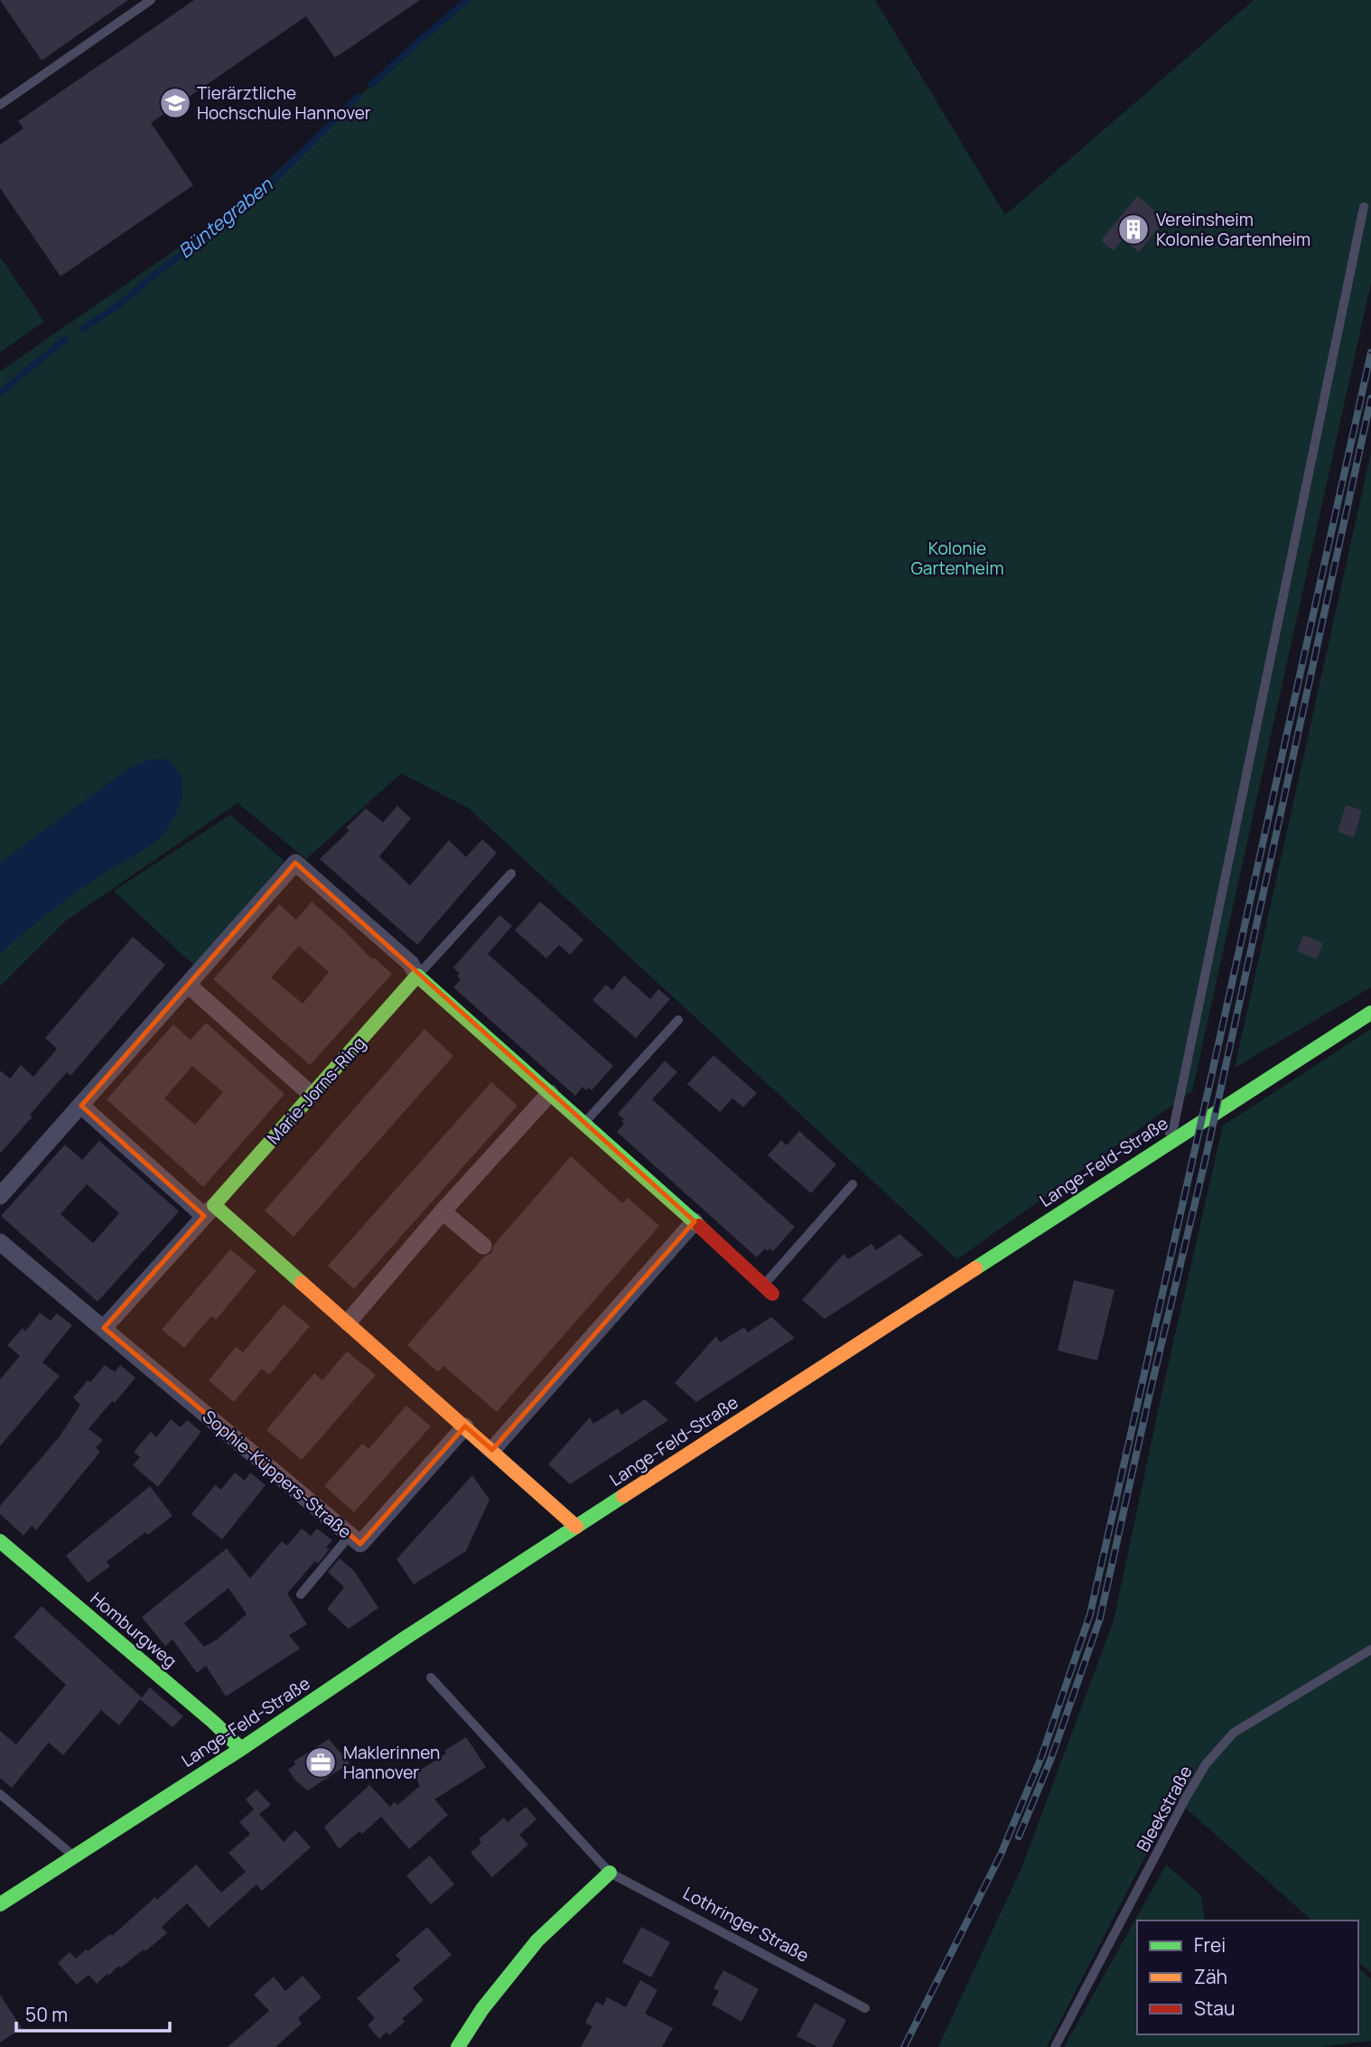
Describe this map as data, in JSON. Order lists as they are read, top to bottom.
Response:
{
  "streets": {
    "street": [
      "Marie-Jorns-Ring",
      "Lange-Feld-Straße",
      "Sophie-Küppers-Straße",
      "Homburgweg"
    ],
    "lane": ["Bleekstraße", "Lothringer Straße"]
  },
  "crossings": [
    ["Lange-Feld-Straße", "Homburgweg"]
  ],
  "water": ["Büntegraben"],
  "parks": ["Kolonie Gartenheim"],
  "places": {
    "school or university": ["Tierärztliche Hochschule Hannover"],
    "building": ["Vereinsheim Kolonie Gartenheim"],
    "office": ["Maklerinnen Hannover"]
  },
  "legend": ["Frei", "Zäh", "Stau"],
  "scale_bar": "50 m"
}
